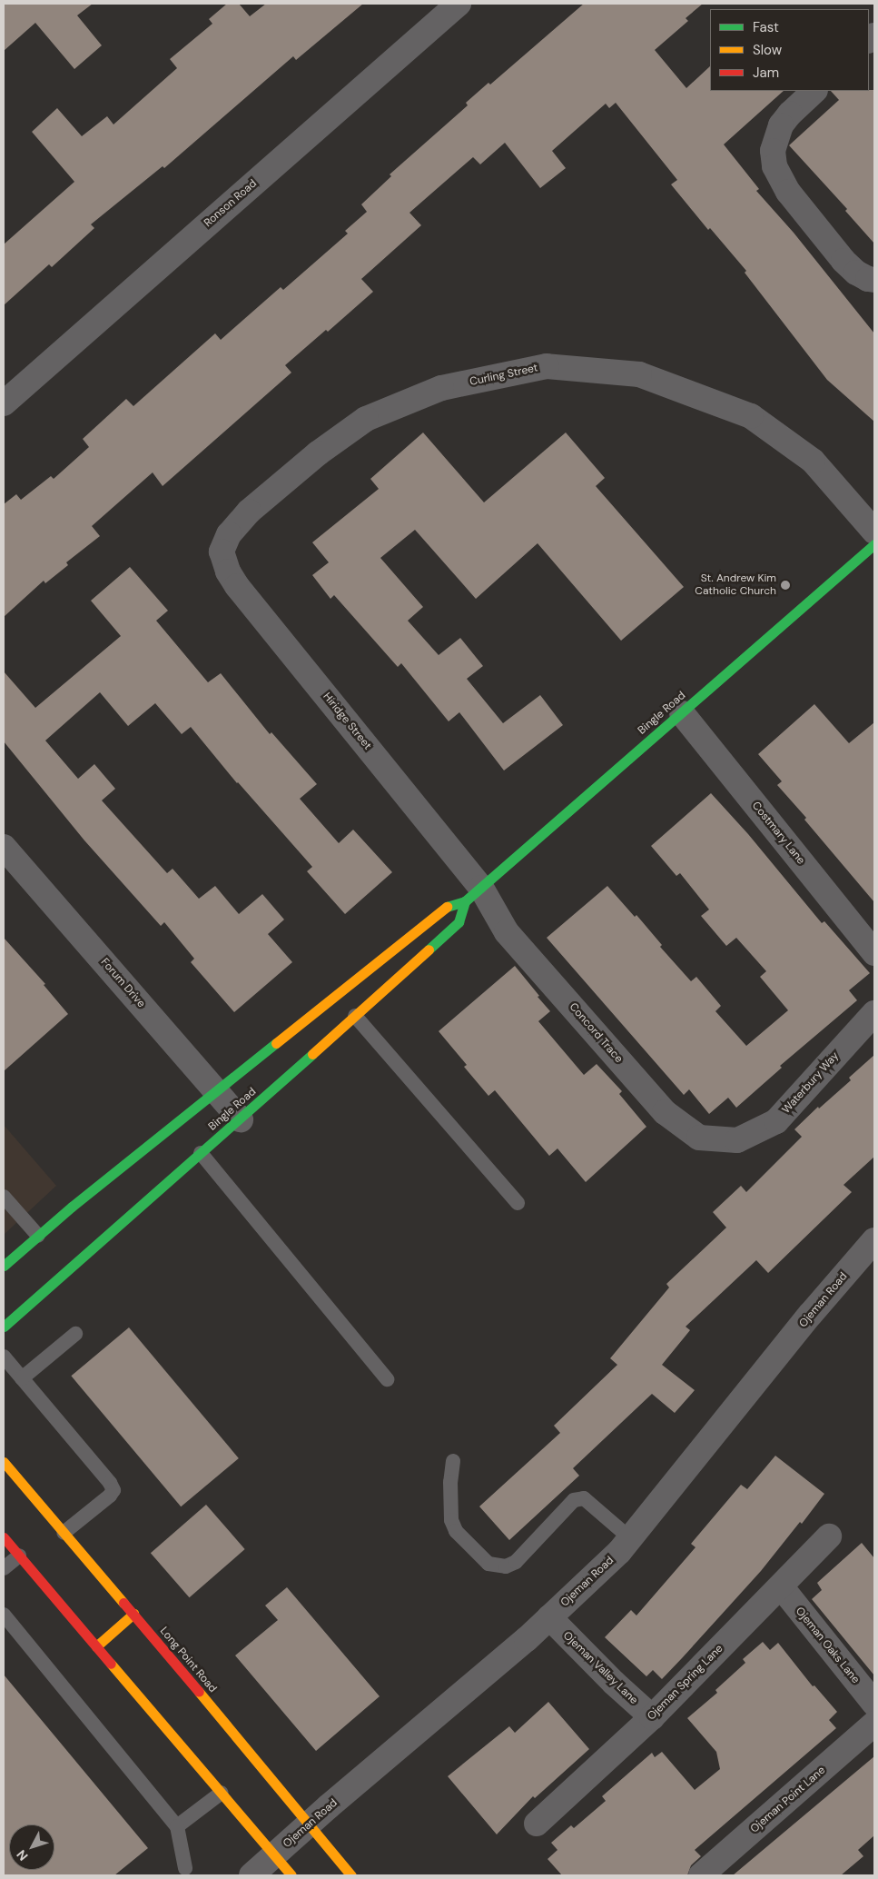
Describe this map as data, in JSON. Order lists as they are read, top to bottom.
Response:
{
  "streets": {
    "main road": ["Bingle Road", "Long Point Road"],
    "street": [
      "Ronson Road",
      "Curling Street",
      "Hiridge Street",
      "Costmary Lane",
      "Forum Drive",
      "Concord Trace",
      "Waterbury Way",
      "Ojeman Road",
      "Ojeman Oaks Lane",
      "Ojeman Valley Lane",
      "Ojeman Spring Lane",
      "Ojeman Point Lane"
    ]
  },
  "crossings": [
    ["Curling Street", "Hiridge Street"],
    ["Bingle Road", "Hiridge Street"],
    ["Bingle Road", "Costmary Lane"],
    ["Bingle Road", "Forum Drive"],
    ["Bingle Road", "Concord Trace"],
    ["Hiridge Street", "Concord Trace"],
    ["Concord Trace", "Waterbury Way"],
    ["Ojeman Road", "Long Point Road"],
    ["Ojeman Road", "Ojeman Valley Lane"],
    ["Ojeman Oaks Lane", "Ojeman Spring Lane"],
    ["Ojeman Valley Lane", "Ojeman Spring Lane"]
  ],
  "places": ["St. Andrew Kim Catholic Church"],
  "legend": ["Fast", "Slow", "Jam"],
  "north": "bottom left"
}
